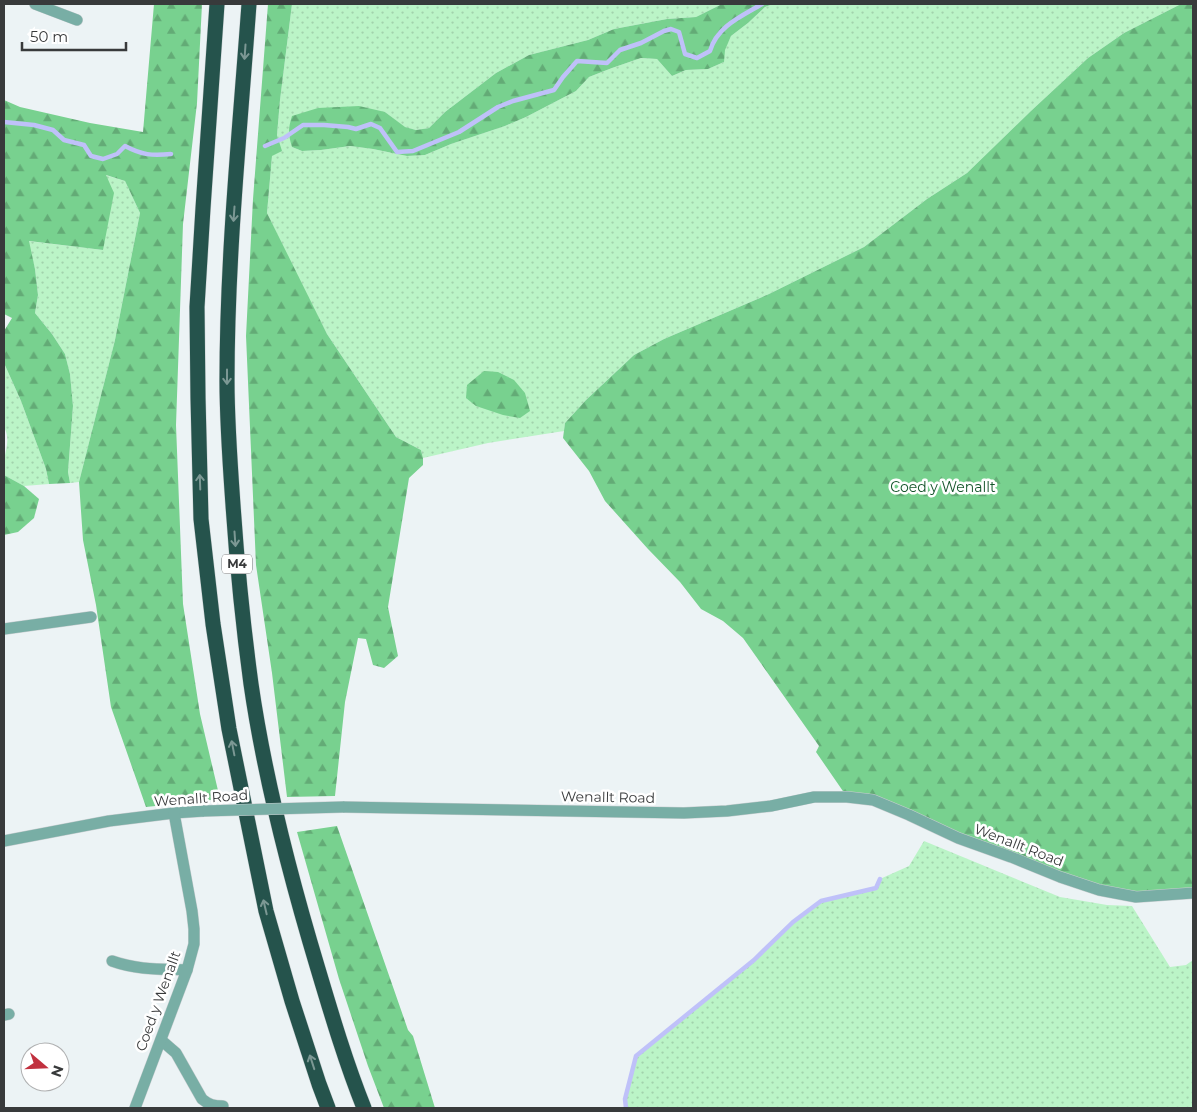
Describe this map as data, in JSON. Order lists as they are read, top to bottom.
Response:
{
  "streets": {
    "highway": ["M4"],
    "street": ["Wenallt Road", "Coed y Wenallt"]
  },
  "crossings": [
    ["Wenallt Road", "Coed y Wenallt"]
  ],
  "parks": ["Coed y Wenallt"],
  "scale_bar": "50 m",
  "north": "right"
}
